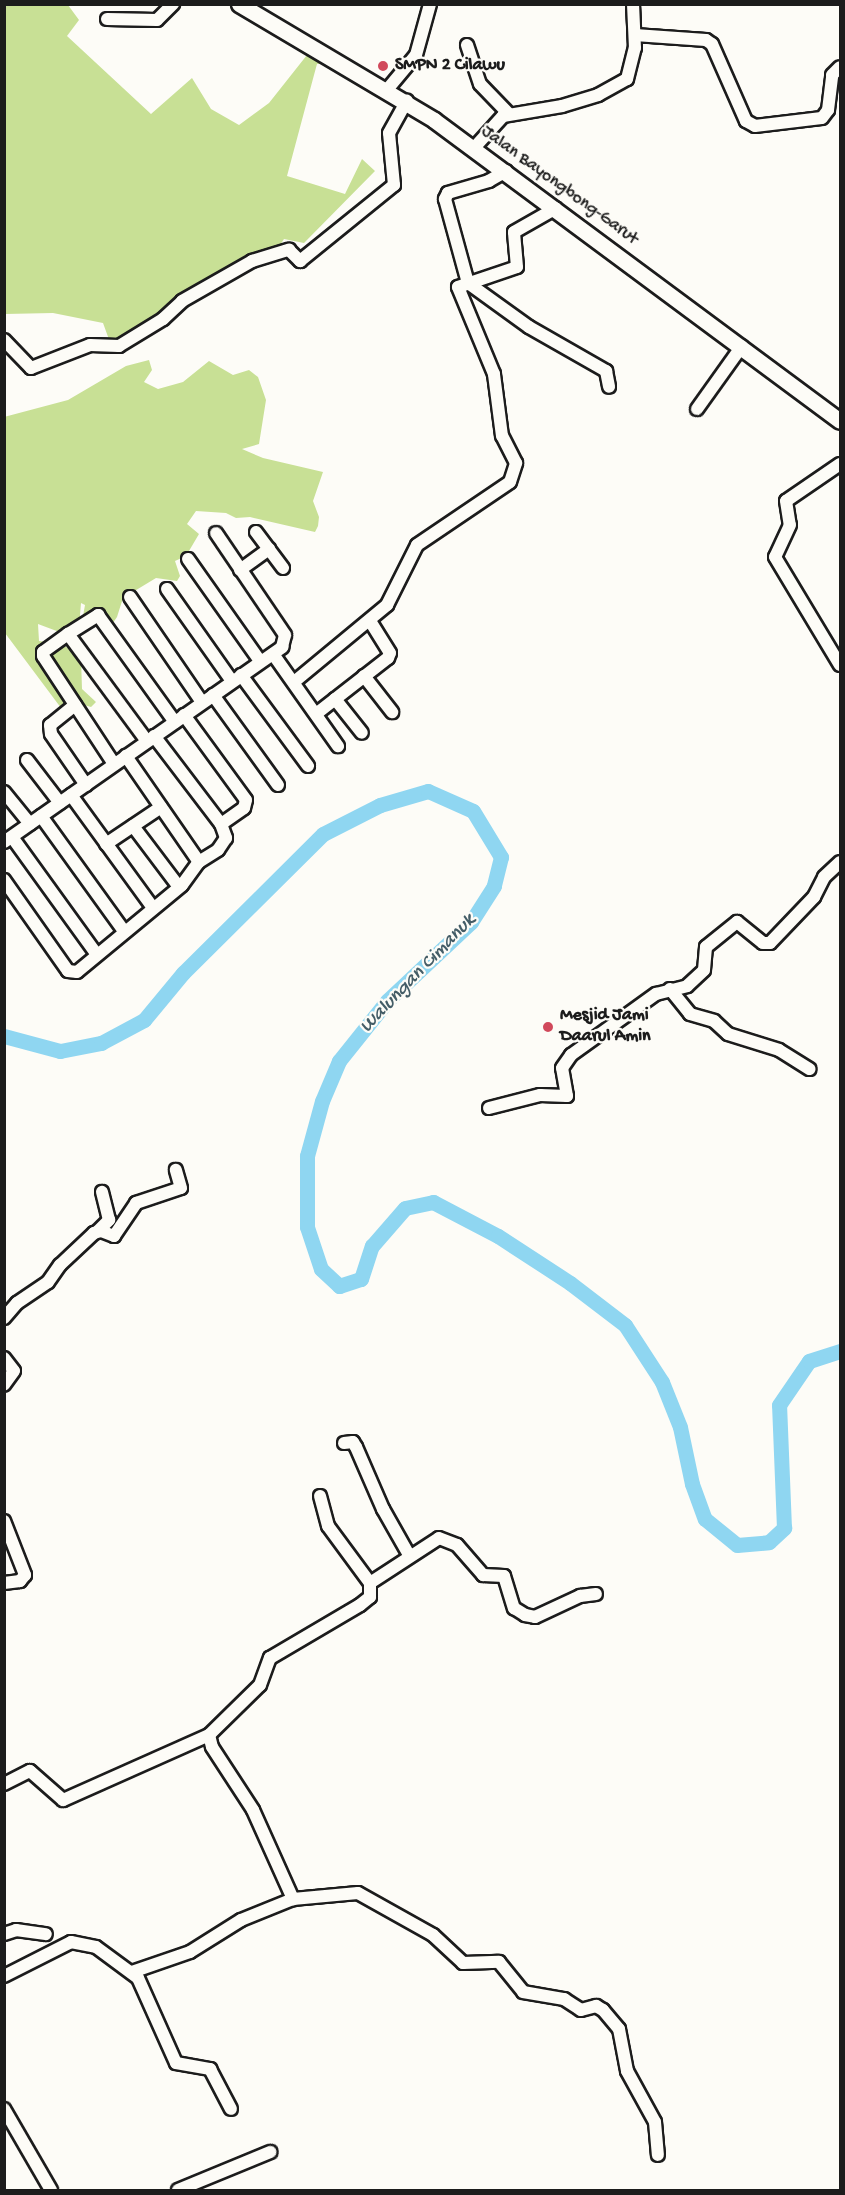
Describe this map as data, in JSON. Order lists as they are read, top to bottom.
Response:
{
  "streets": {
    "main road": ["Jalan Bayongbong-Garut"]
  },
  "water": ["Walungan Cimanuk"],
  "places": ["SMPN 2 Cilawu", "Mesjid Jami Daarul Amin"]
}
